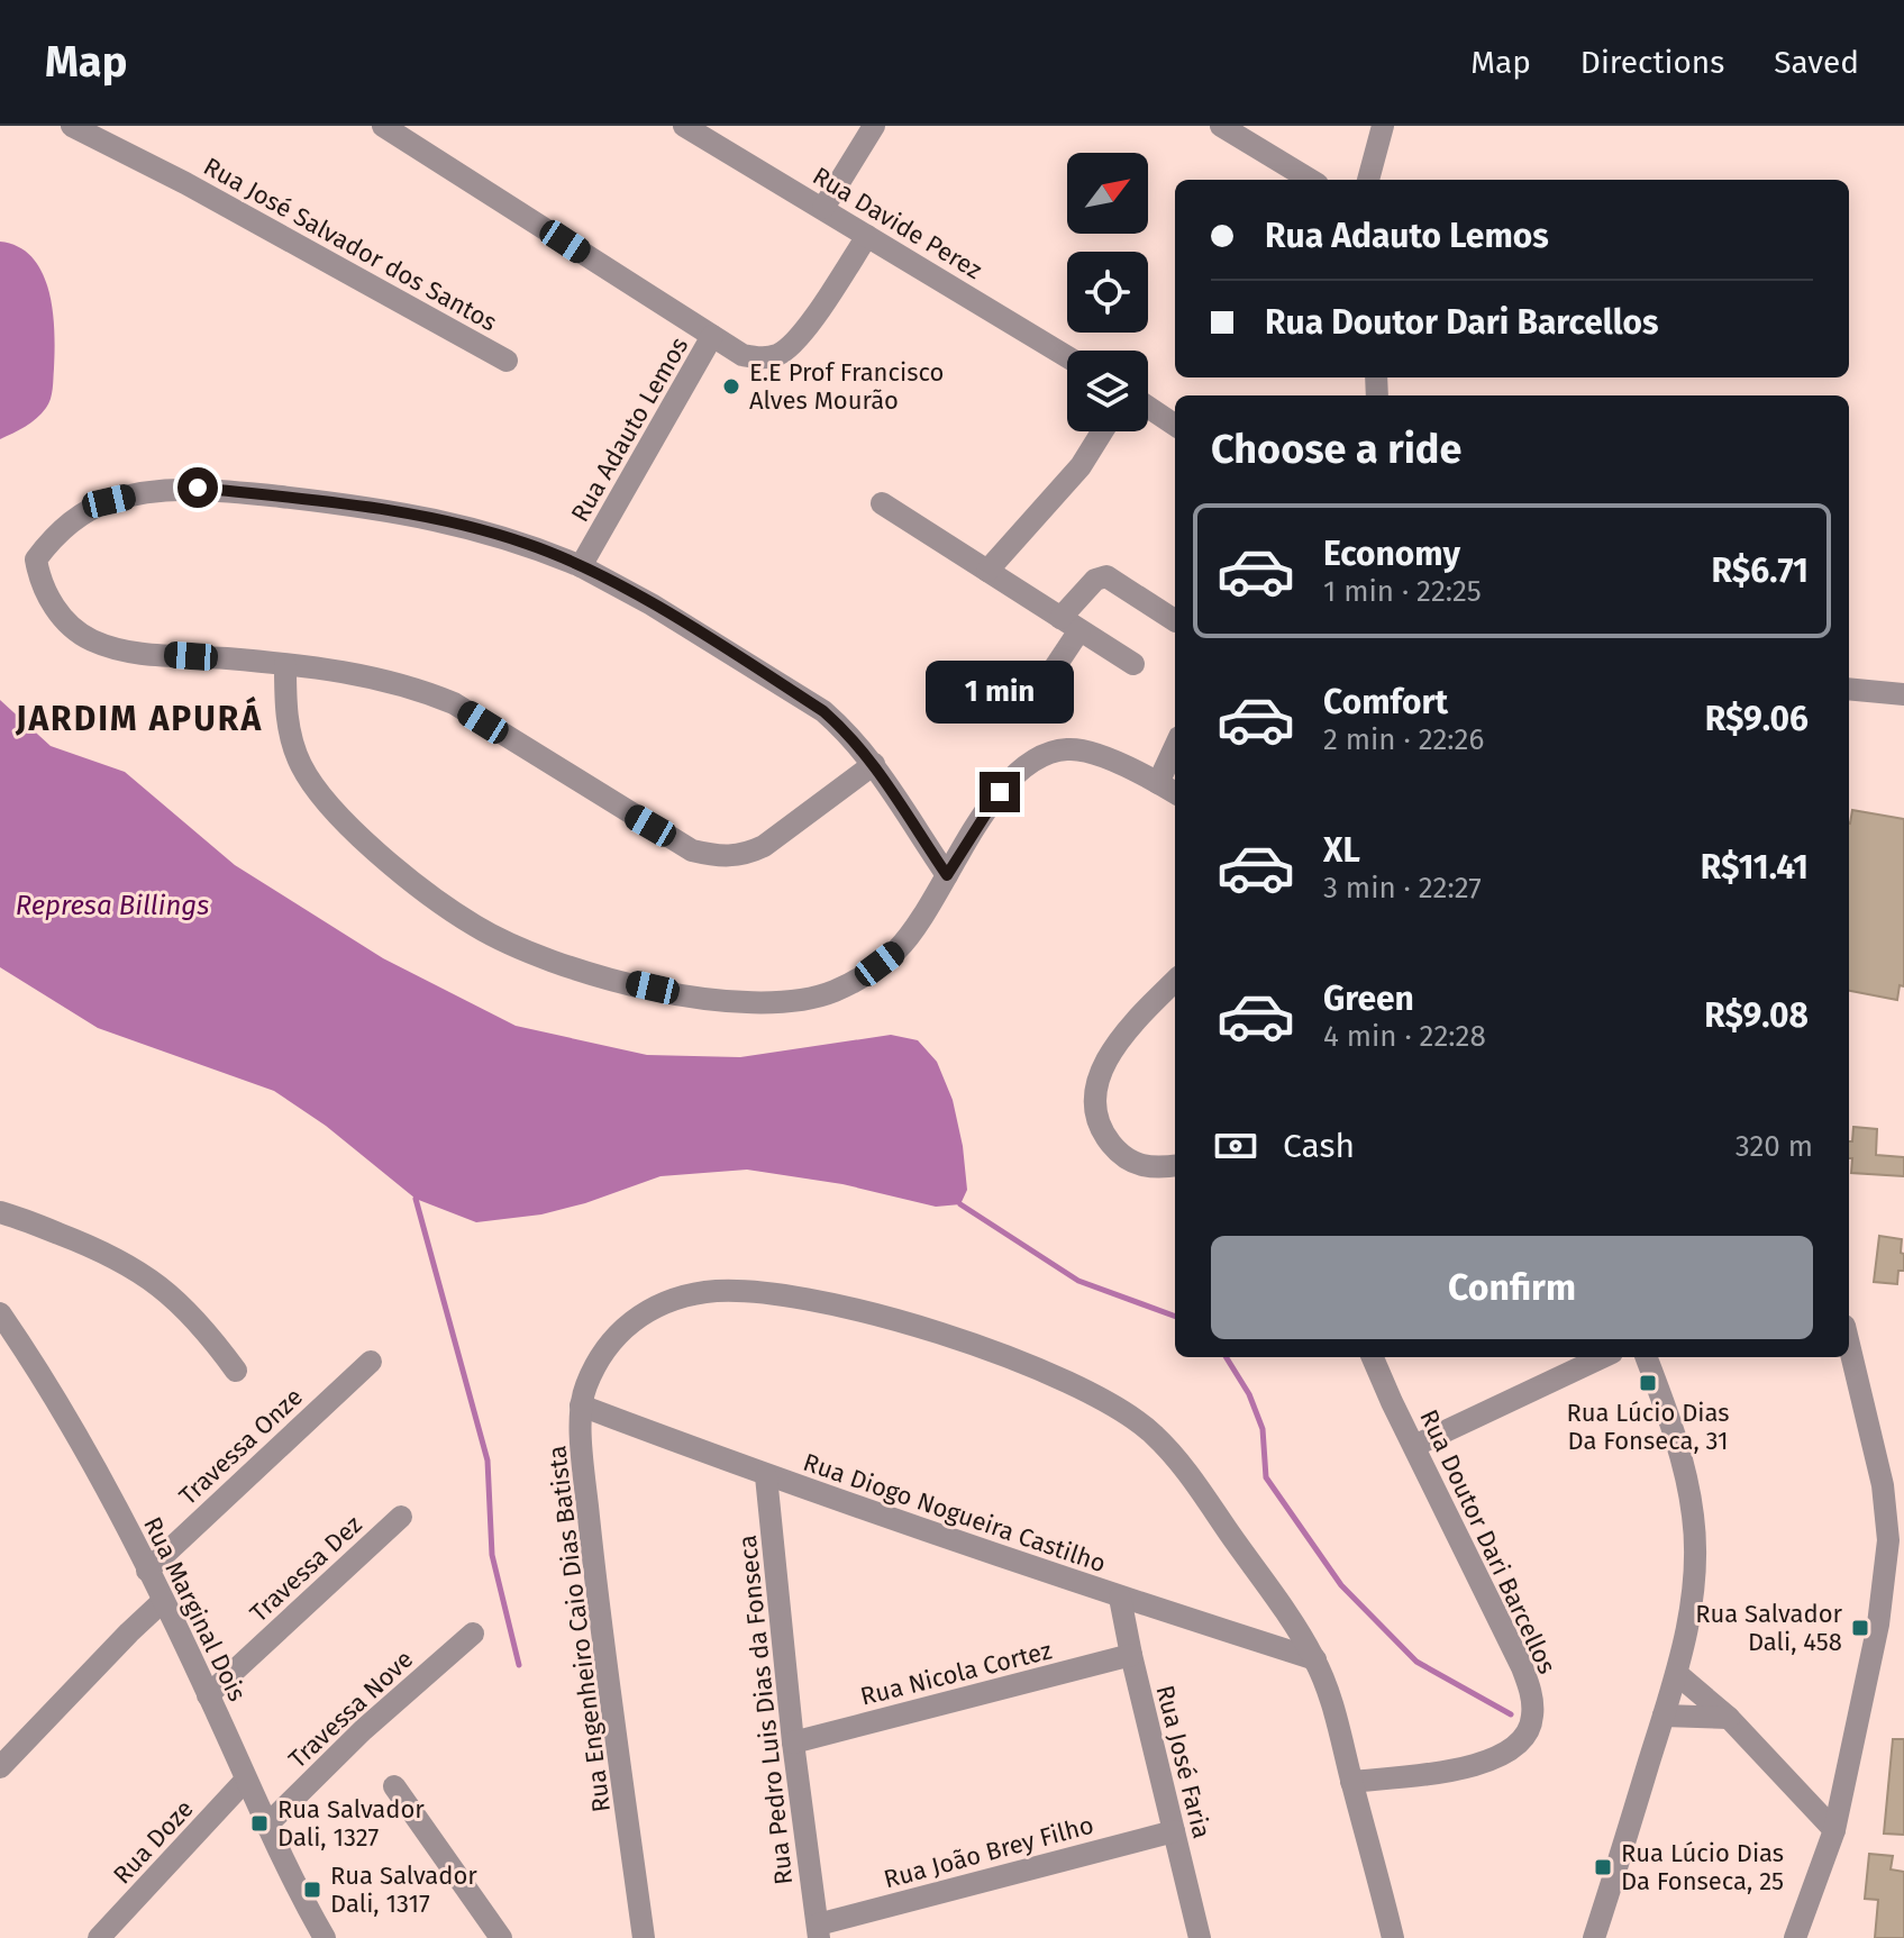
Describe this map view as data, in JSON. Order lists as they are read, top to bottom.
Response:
{
  "streets": {
    "street": [
      "Rua Davide Perez",
      "Rua José Salvador dos Santos",
      "Rua Adauto Lemos",
      "Travessa Onze",
      "Rua Diogo Nogueira Castilho",
      "Rua Doutor Dari Barcellos",
      "Travessa Dez",
      "Rua Marginal Dois",
      "Rua Engenheiro Caio Dias Batista",
      "Rua Nicola Cortez",
      "Travessa Nove",
      "Rua Pedro Luis Dias da Fonseca",
      "Rua José Faria",
      "Rua Doze",
      "Rua João Brey Filho"
    ]
  },
  "crossings": [
    ["Travessa Onze", "Rua Marginal Dois"],
    ["Rua Diogo Nogueira Castilho", "Rua Engenheiro Caio Dias Batista"],
    ["Rua Diogo Nogueira Castilho", "Rua Pedro Luis Dias da Fonseca"],
    ["Rua Diogo Nogueira Castilho", "Rua José Faria"],
    ["Rua Doutor Dari Barcellos", "Rua Engenheiro Caio Dias Batista"],
    ["Travessa Dez", "Rua Marginal Dois"],
    ["Rua Marginal Dois", "Travessa Nove"],
    ["Rua Marginal Dois", "Rua Doze"],
    ["Rua Nicola Cortez", "Rua Pedro Luis Dias da Fonseca"],
    ["Rua Nicola Cortez", "Rua José Faria"],
    ["Rua Pedro Luis Dias da Fonseca", "Rua João Brey Filho"],
    ["Rua José Faria", "Rua João Brey Filho"]
  ],
  "districts": ["JARDIM APURÁ"],
  "water": ["Represa Billings"],
  "places": {
    "other": ["E.E Prof Francisco Alves Mourão"],
    "transit": [
      "Rua Lúcio Dias Da Fonseca, 31",
      "Rua Salvador Dali, 458",
      "Rua Salvador Dali, 1327",
      "Rua Lúcio Dias Da Fonseca, 25",
      "Rua Salvador Dali, 1317"
    ]
  },
  "north": "top right",
  "page": {
    "header": "Map",
    "nav": ["Map", "Directions", "Saved"],
    "banner": ["Rua Adauto Lemos", "Rua Doutor Dari Barcellos"],
    "heading": "Choose a ride",
    "list": [
      {
        "name": "Economy",
        "note": "1 min · 22:25",
        "value": "R$6.71"
      },
      {
        "name": "Comfort",
        "note": "2 min · 22:26",
        "value": "R$9.06"
      },
      {
        "name": "XL",
        "note": "3 min · 22:27",
        "value": "R$11.41"
      },
      {
        "name": "Green",
        "note": "4 min · 22:28",
        "value": "R$9.08"
      }
    ],
    "bubble": "1 min",
    "pay": ["Cash", "320 m"],
    "buttons": "Confirm"
  }
}
